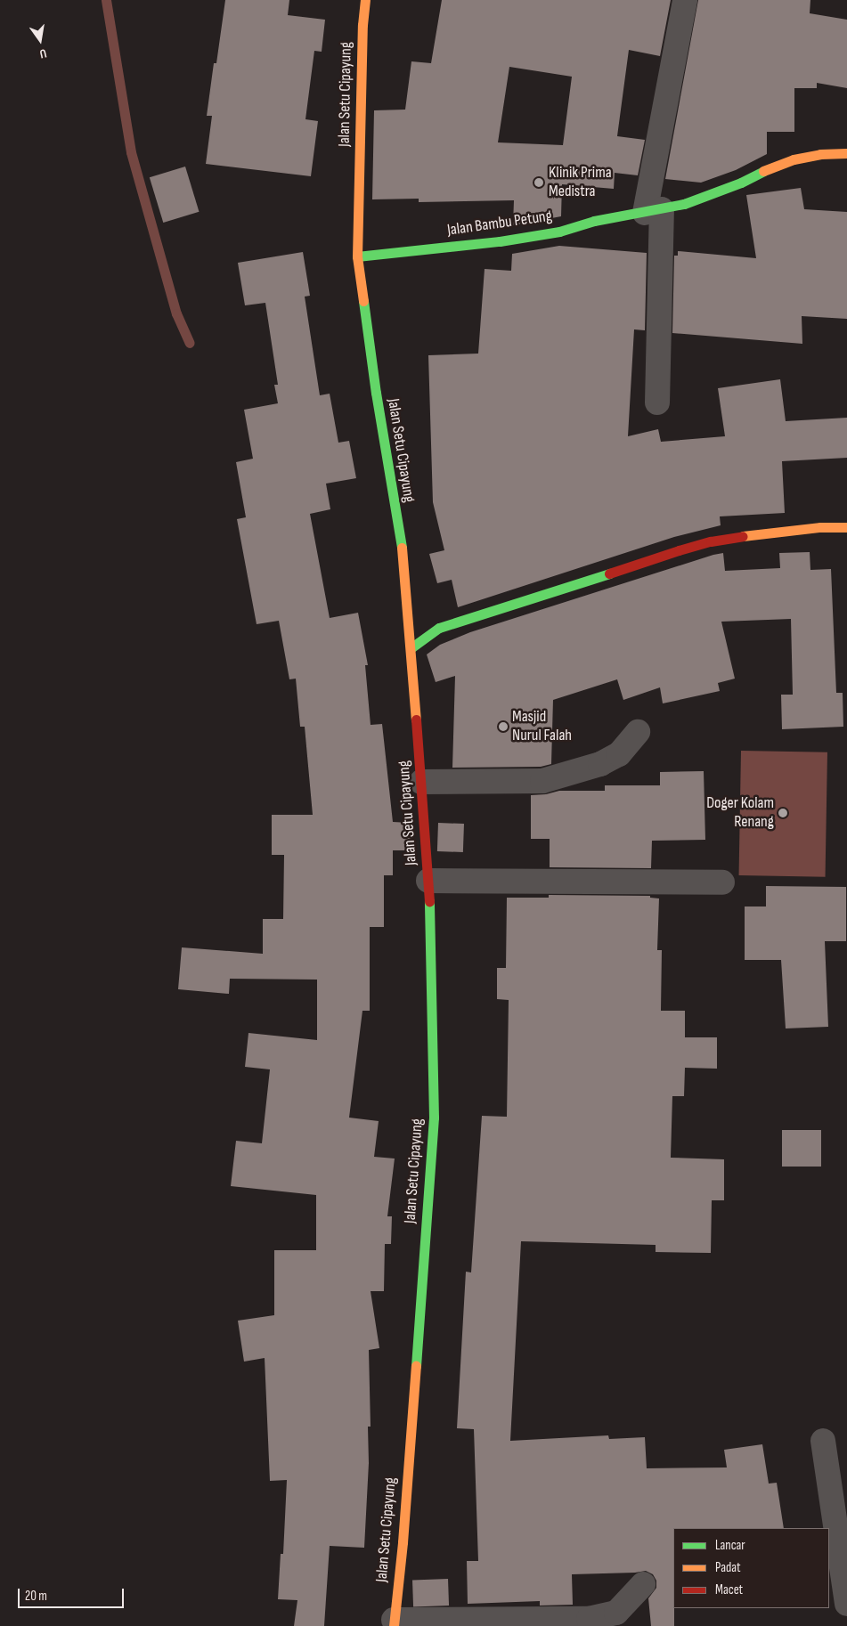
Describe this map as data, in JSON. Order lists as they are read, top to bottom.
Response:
{
  "streets": {
    "street": ["Jalan Setu Cipayung", "Jalan Bambu Petung"]
  },
  "crossings": [
    ["Jalan Setu Cipayung", "Jalan Bambu Petung"]
  ],
  "places": ["Klinik Prima Medistra", "Masjid Nurul Falah", "Doger Kolam Renang"],
  "legend": ["Lancar", "Padat", "Macet"],
  "scale_bar": "20 m",
  "north": "bottom"
}
